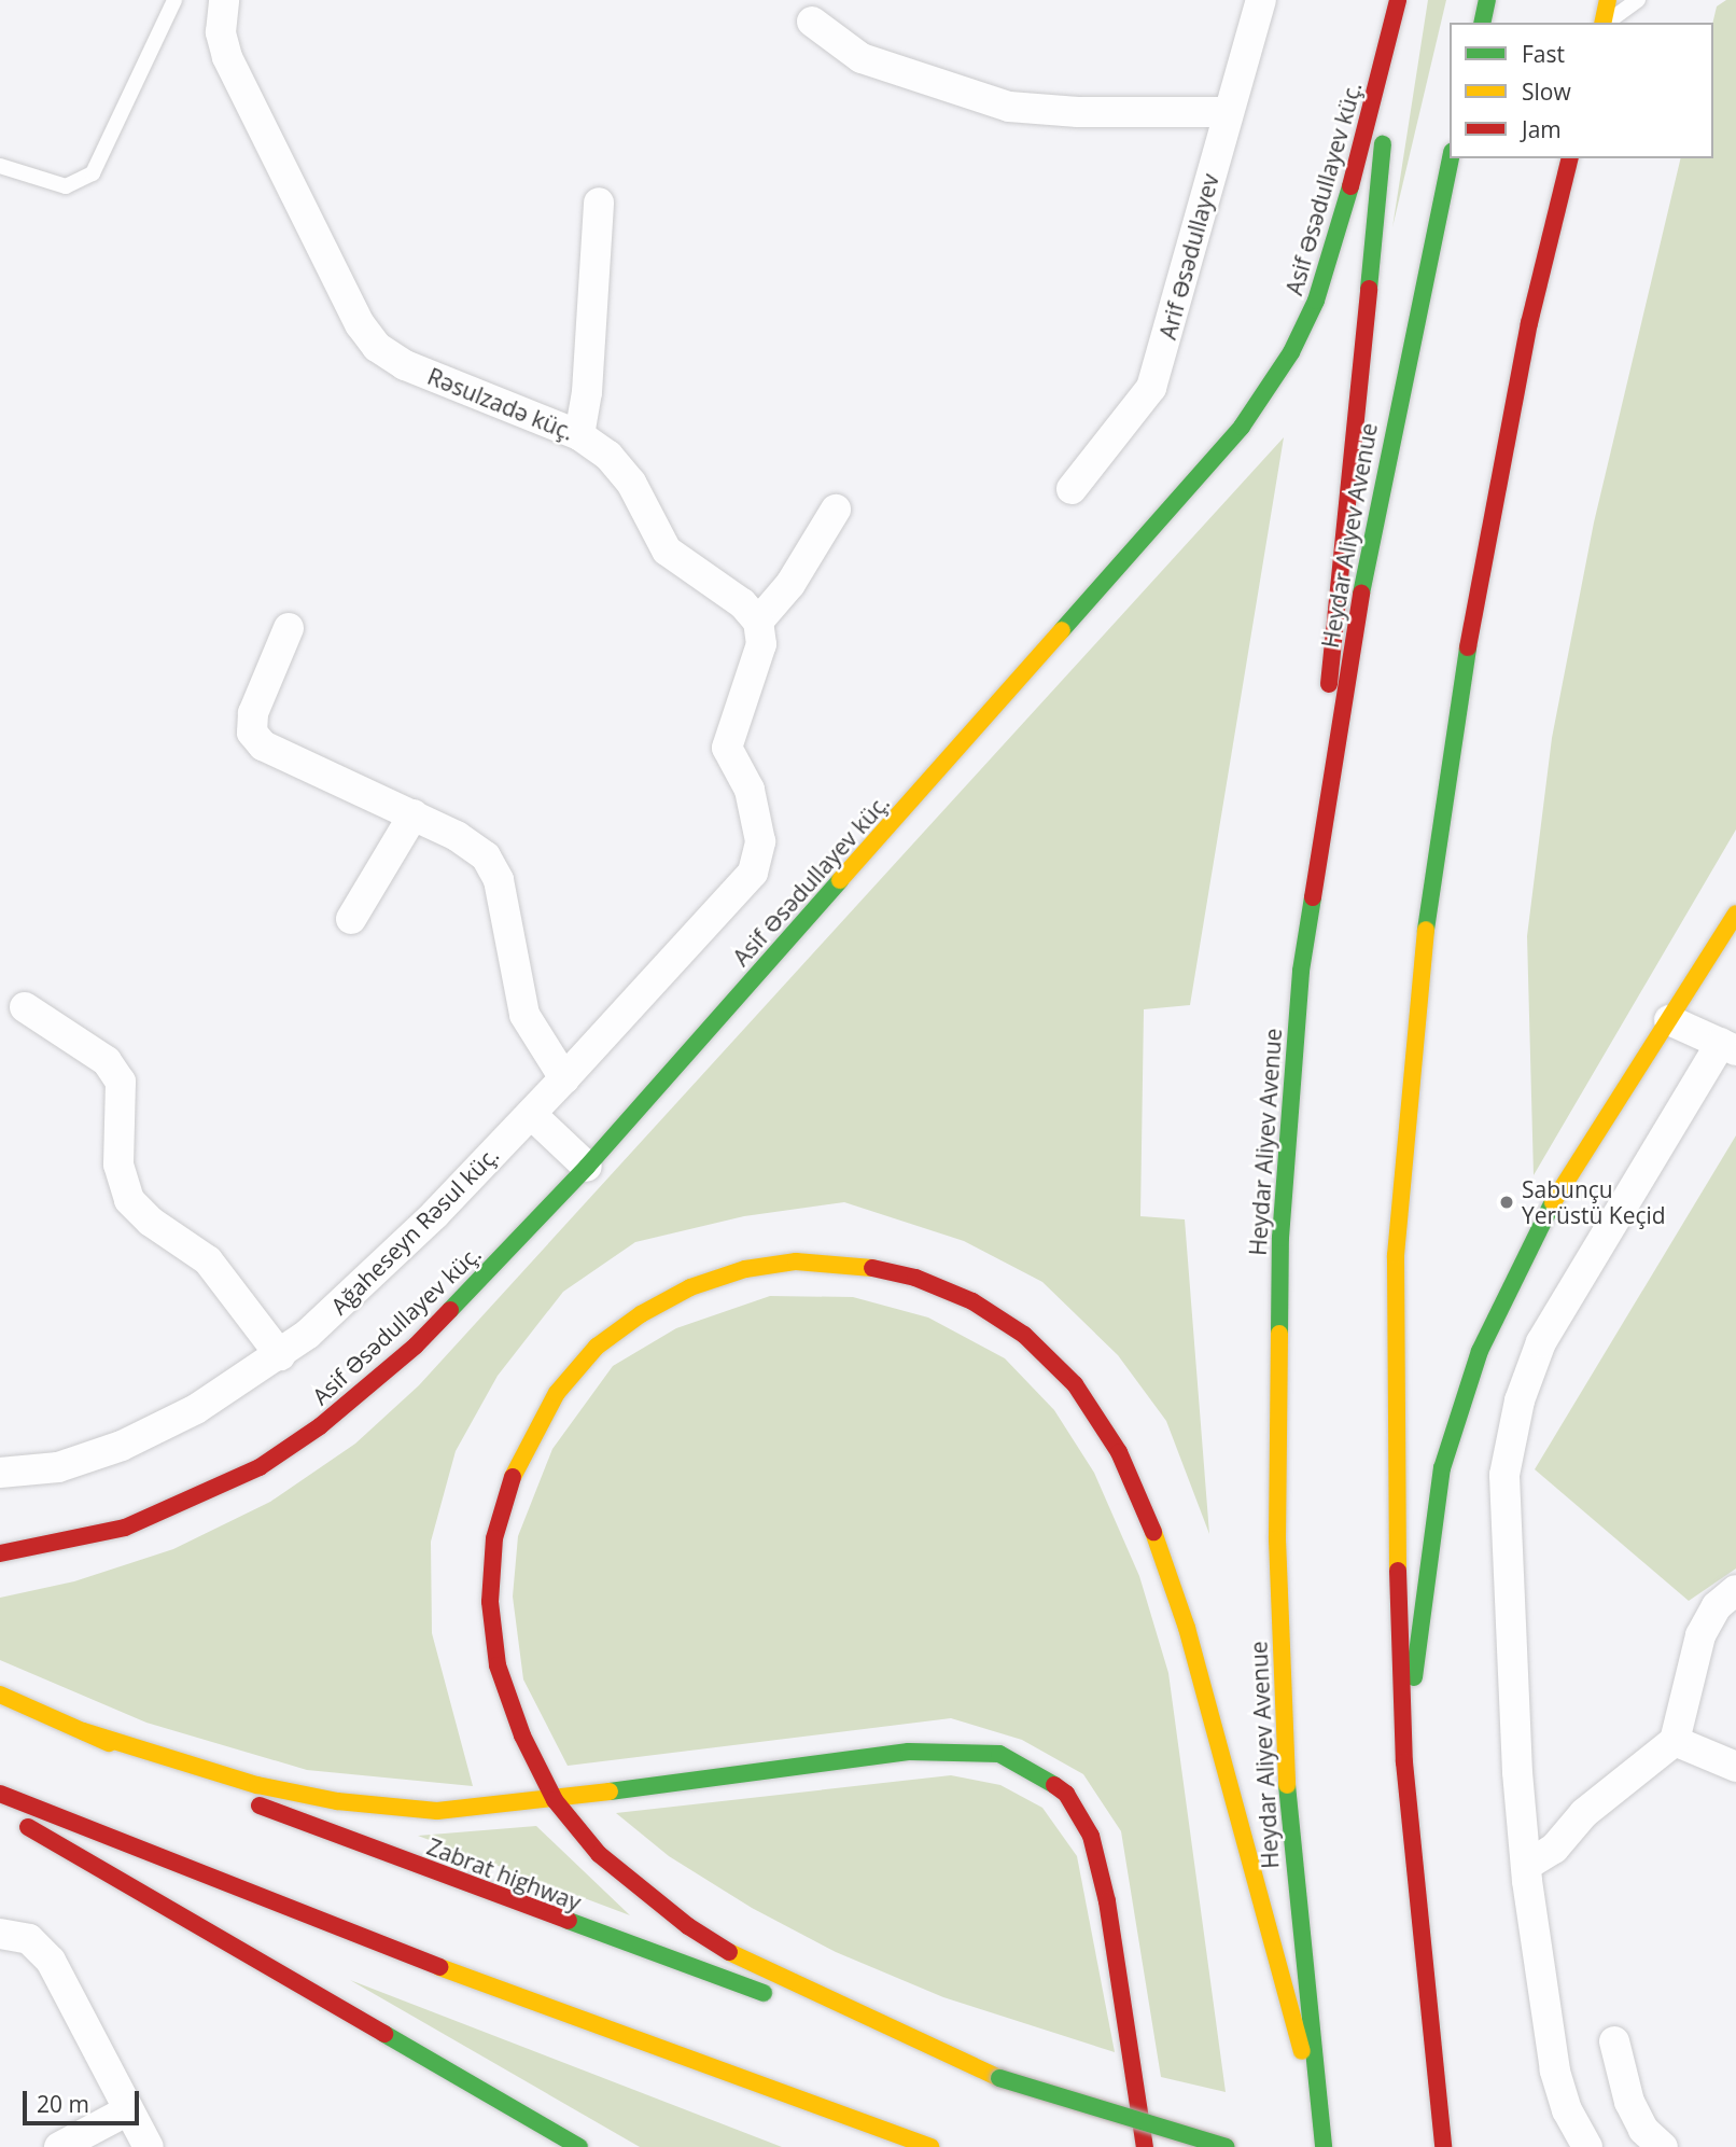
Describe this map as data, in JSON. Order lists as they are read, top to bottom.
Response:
{
  "streets": {
    "main road": ["Asif Əsədullayev küç.", "Heydar Aliyev Avenue", "Zabrat highway"],
    "street": ["Arif Əsədullayev", "Rəsulzadə küç.", "Ağaheseyn Rəsul küç."]
  },
  "crossings": [
    ["Rəsulzadə küç.", "Ağaheseyn Rəsul küç."]
  ],
  "places": ["Sabunçu Yerüstü Keçid"],
  "legend": ["Fast", "Slow", "Jam"],
  "scale_bar": "20 m"
}
